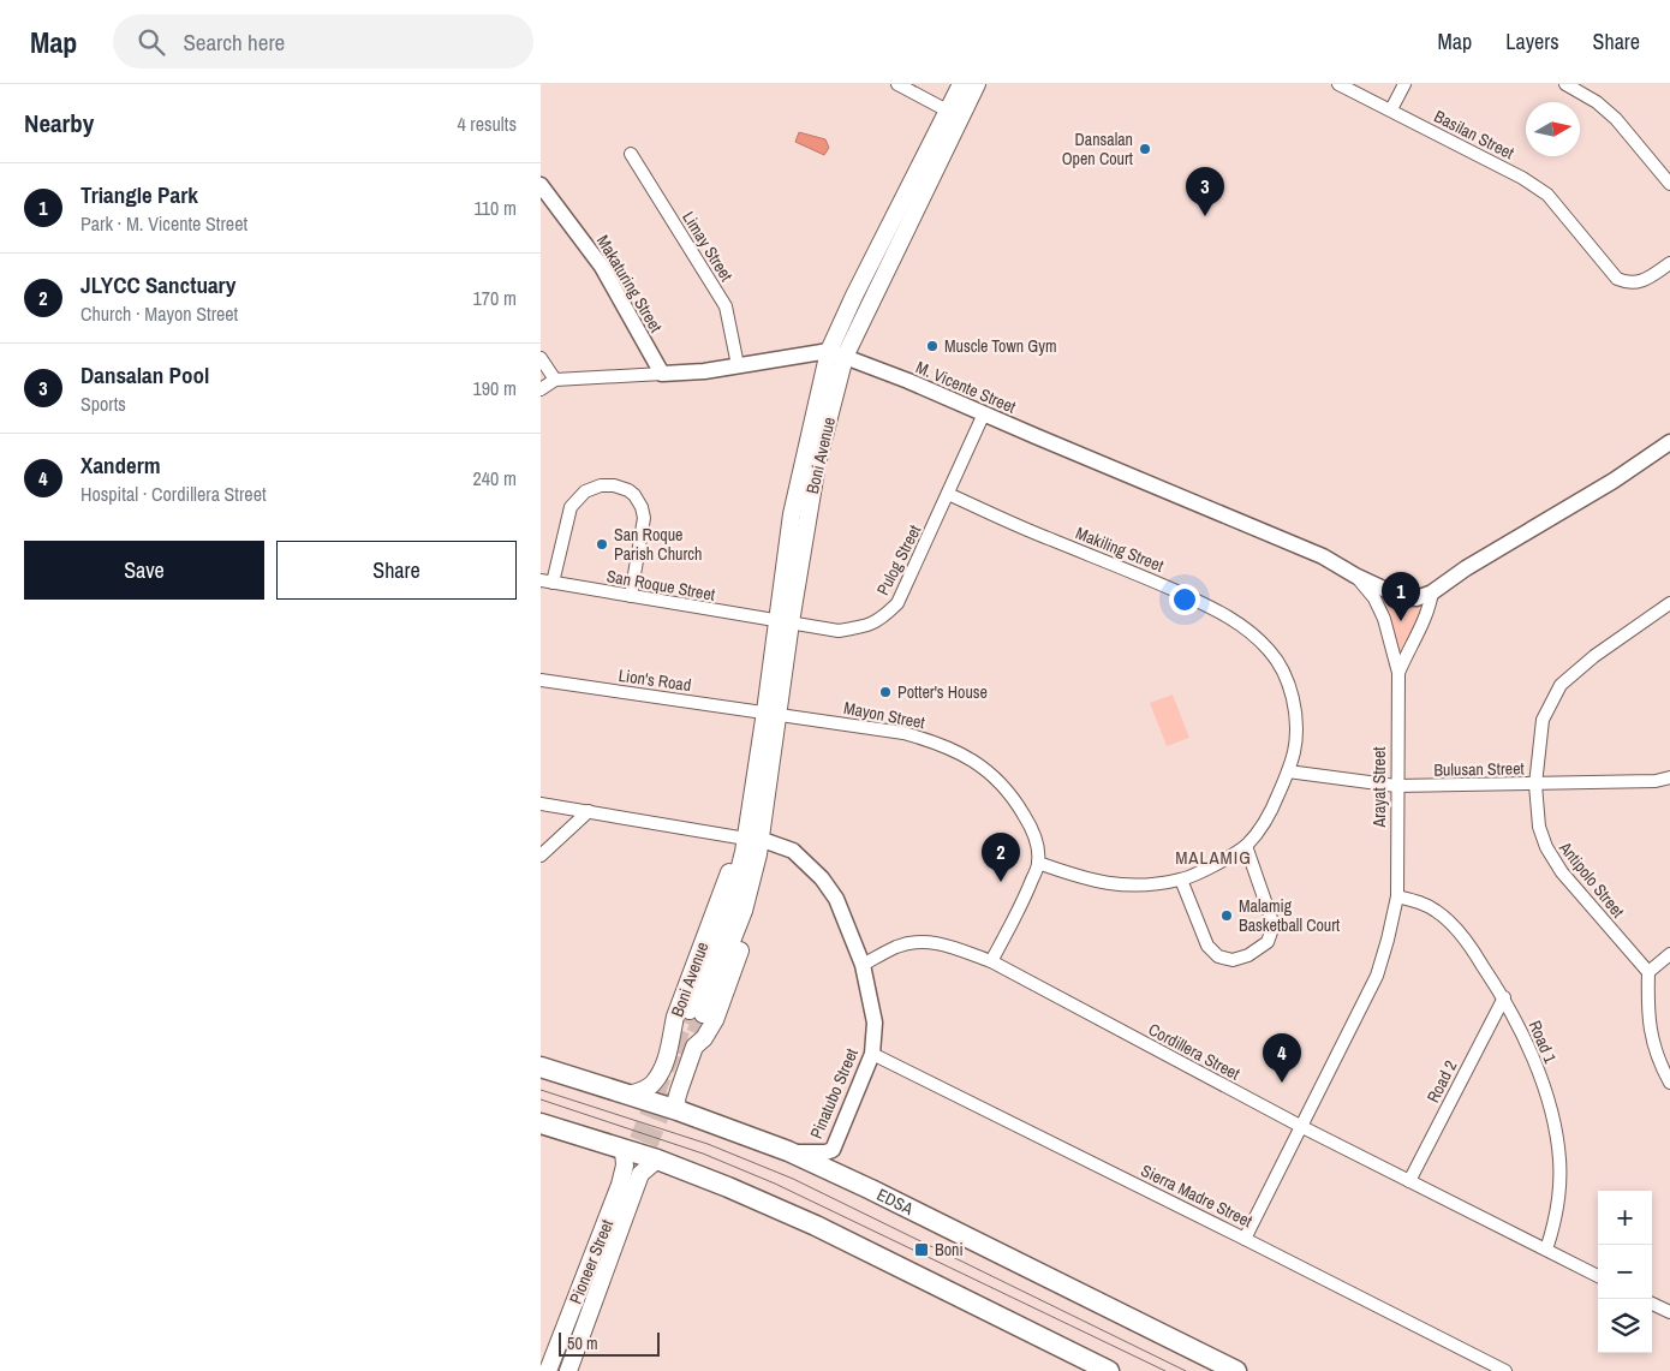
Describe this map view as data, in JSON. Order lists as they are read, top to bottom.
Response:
{
  "streets": {
    "highway": ["EDSA"],
    "main road": ["Boni Avenue", "Pioneer Street"],
    "street": [
      "Basilan Street",
      "Limay Street",
      "Makaturing Street",
      "M. Vicente Street",
      "Makiling Street",
      "Pulog Street",
      "San Roque Street",
      "Lion's Road",
      "Mayon Street",
      "Bulusan Street",
      "Arayat Street",
      "Antipolo Street",
      "Road 1",
      "Cordillera Street",
      "Road 2",
      "Pinatubo Street",
      "Sierra Madre Street"
    ]
  },
  "crossings": [
    ["Limay Street", "M. Vicente Street"],
    ["Makaturing Street", "M. Vicente Street"],
    ["M. Vicente Street", "Boni Avenue"],
    ["M. Vicente Street", "Pulog Street"],
    ["M. Vicente Street", "Arayat Street"],
    ["Boni Avenue", "Pulog Street"],
    ["Boni Avenue", "San Roque Street"],
    ["Boni Avenue", "Lion's Road"],
    ["Boni Avenue", "Mayon Street"],
    ["Boni Avenue", "Pinatubo Street"],
    ["Boni Avenue", "EDSA"],
    ["Makiling Street", "Pulog Street"],
    ["Makiling Street", "Mayon Street"],
    ["Makiling Street", "Bulusan Street"],
    ["Pulog Street", "San Roque Street"],
    ["Lion's Road", "Mayon Street"],
    ["Mayon Street", "Cordillera Street"],
    ["Bulusan Street", "Arayat Street"],
    ["Bulusan Street", "Antipolo Street"],
    ["Arayat Street", "Road 1"],
    ["Arayat Street", "Cordillera Street"],
    ["Arayat Street", "Sierra Madre Street"],
    ["Road 1", "Cordillera Street"],
    ["Road 1", "Road 2"],
    ["Cordillera Street", "Road 2"],
    ["Cordillera Street", "Pinatubo Street"],
    ["Pinatubo Street", "Sierra Madre Street"],
    ["Pinatubo Street", "EDSA"]
  ],
  "districts": ["MALAMIG"],
  "places": {
    "other": [
      "Dansalan Open Court",
      "Muscle Town Gym",
      "San Roque Parish Church",
      "Potter's House",
      "Malamig Basketball Court"
    ],
    "transit": ["Boni"]
  },
  "scale_bar": "50 m",
  "north": "right",
  "page": {
    "header": "Map",
    "search": "Search here",
    "nav": ["Map", "Layers", "Share"],
    "heading": ["Nearby", "4 results"],
    "list": [
      {
        "mark": "1",
        "name": "Triangle Park",
        "note": "Park · M. Vicente Street",
        "value": "110 m"
      },
      {
        "mark": "2",
        "name": "JLYCC Sanctuary",
        "note": "Church · Mayon Street",
        "value": "170 m"
      },
      {
        "mark": "3",
        "name": "Dansalan Pool",
        "note": "Sports",
        "value": "190 m"
      },
      {
        "mark": "4",
        "name": "Xanderm",
        "note": "Hospital · Cordillera Street",
        "value": "240 m"
      }
    ],
    "pins": [
      "3",
      "1",
      "2",
      "4"
    ],
    "buttons": ["Save", "Share"],
    "map_buttons": ["+", "−"],
    "scale": "50 m"
  }
}
